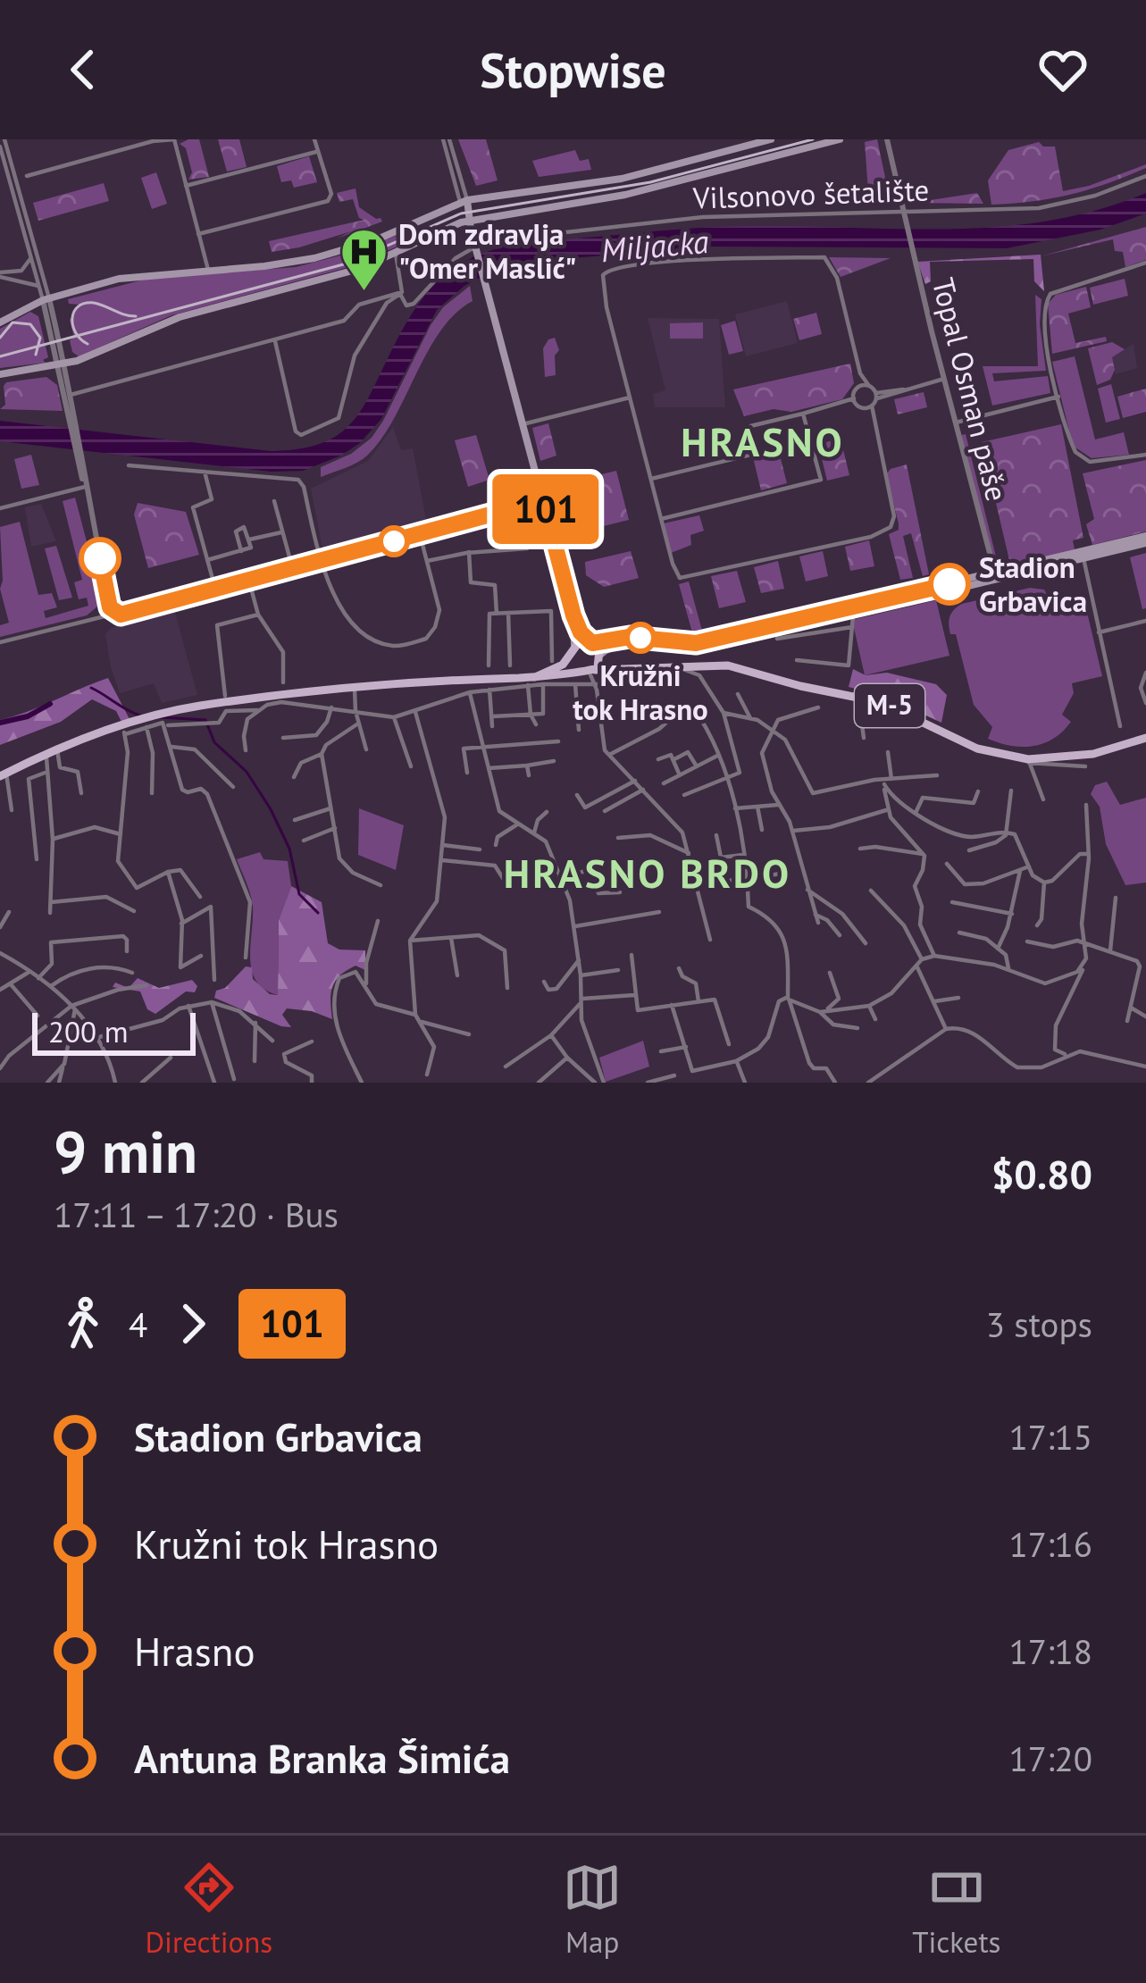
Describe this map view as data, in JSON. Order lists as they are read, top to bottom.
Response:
{
  "streets": {
    "main road": ["M-5"],
    "street": ["Vilsonovo šetalište", "Topal Osman paše"]
  },
  "crossings": [
    ["Vilsonovo šetalište", "Topal Osman paše"]
  ],
  "districts": ["HRASNO", "HRASNO BRDO"],
  "water": ["Miljacka"],
  "places": {
    "hospital": ["Dom zdravlja \"Omer Maslić\""],
    "other": ["Stadion Grbavica", "Kružni tok Hrasno"]
  },
  "lines": ["bus line 101"],
  "scale_bar": "200 m",
  "page": {
    "header": "Stopwise",
    "on_map": "101",
    "scale": "200 m",
    "heading": ["9 min", "17:11 – 17:20 · Bus", "$0.80"],
    "legs": ["4", "101", "3 stops"],
    "list": [
      {
        "name": "Stadion Grbavica",
        "value": "17:15"
      },
      {
        "name": "Kružni tok Hrasno",
        "value": "17:16"
      },
      {
        "name": "Hrasno",
        "value": "17:18"
      },
      {
        "name": "Antuna Branka Šimića",
        "value": "17:20"
      }
    ],
    "tabs": ["Directions", "Map", "Tickets"]
  }
}
